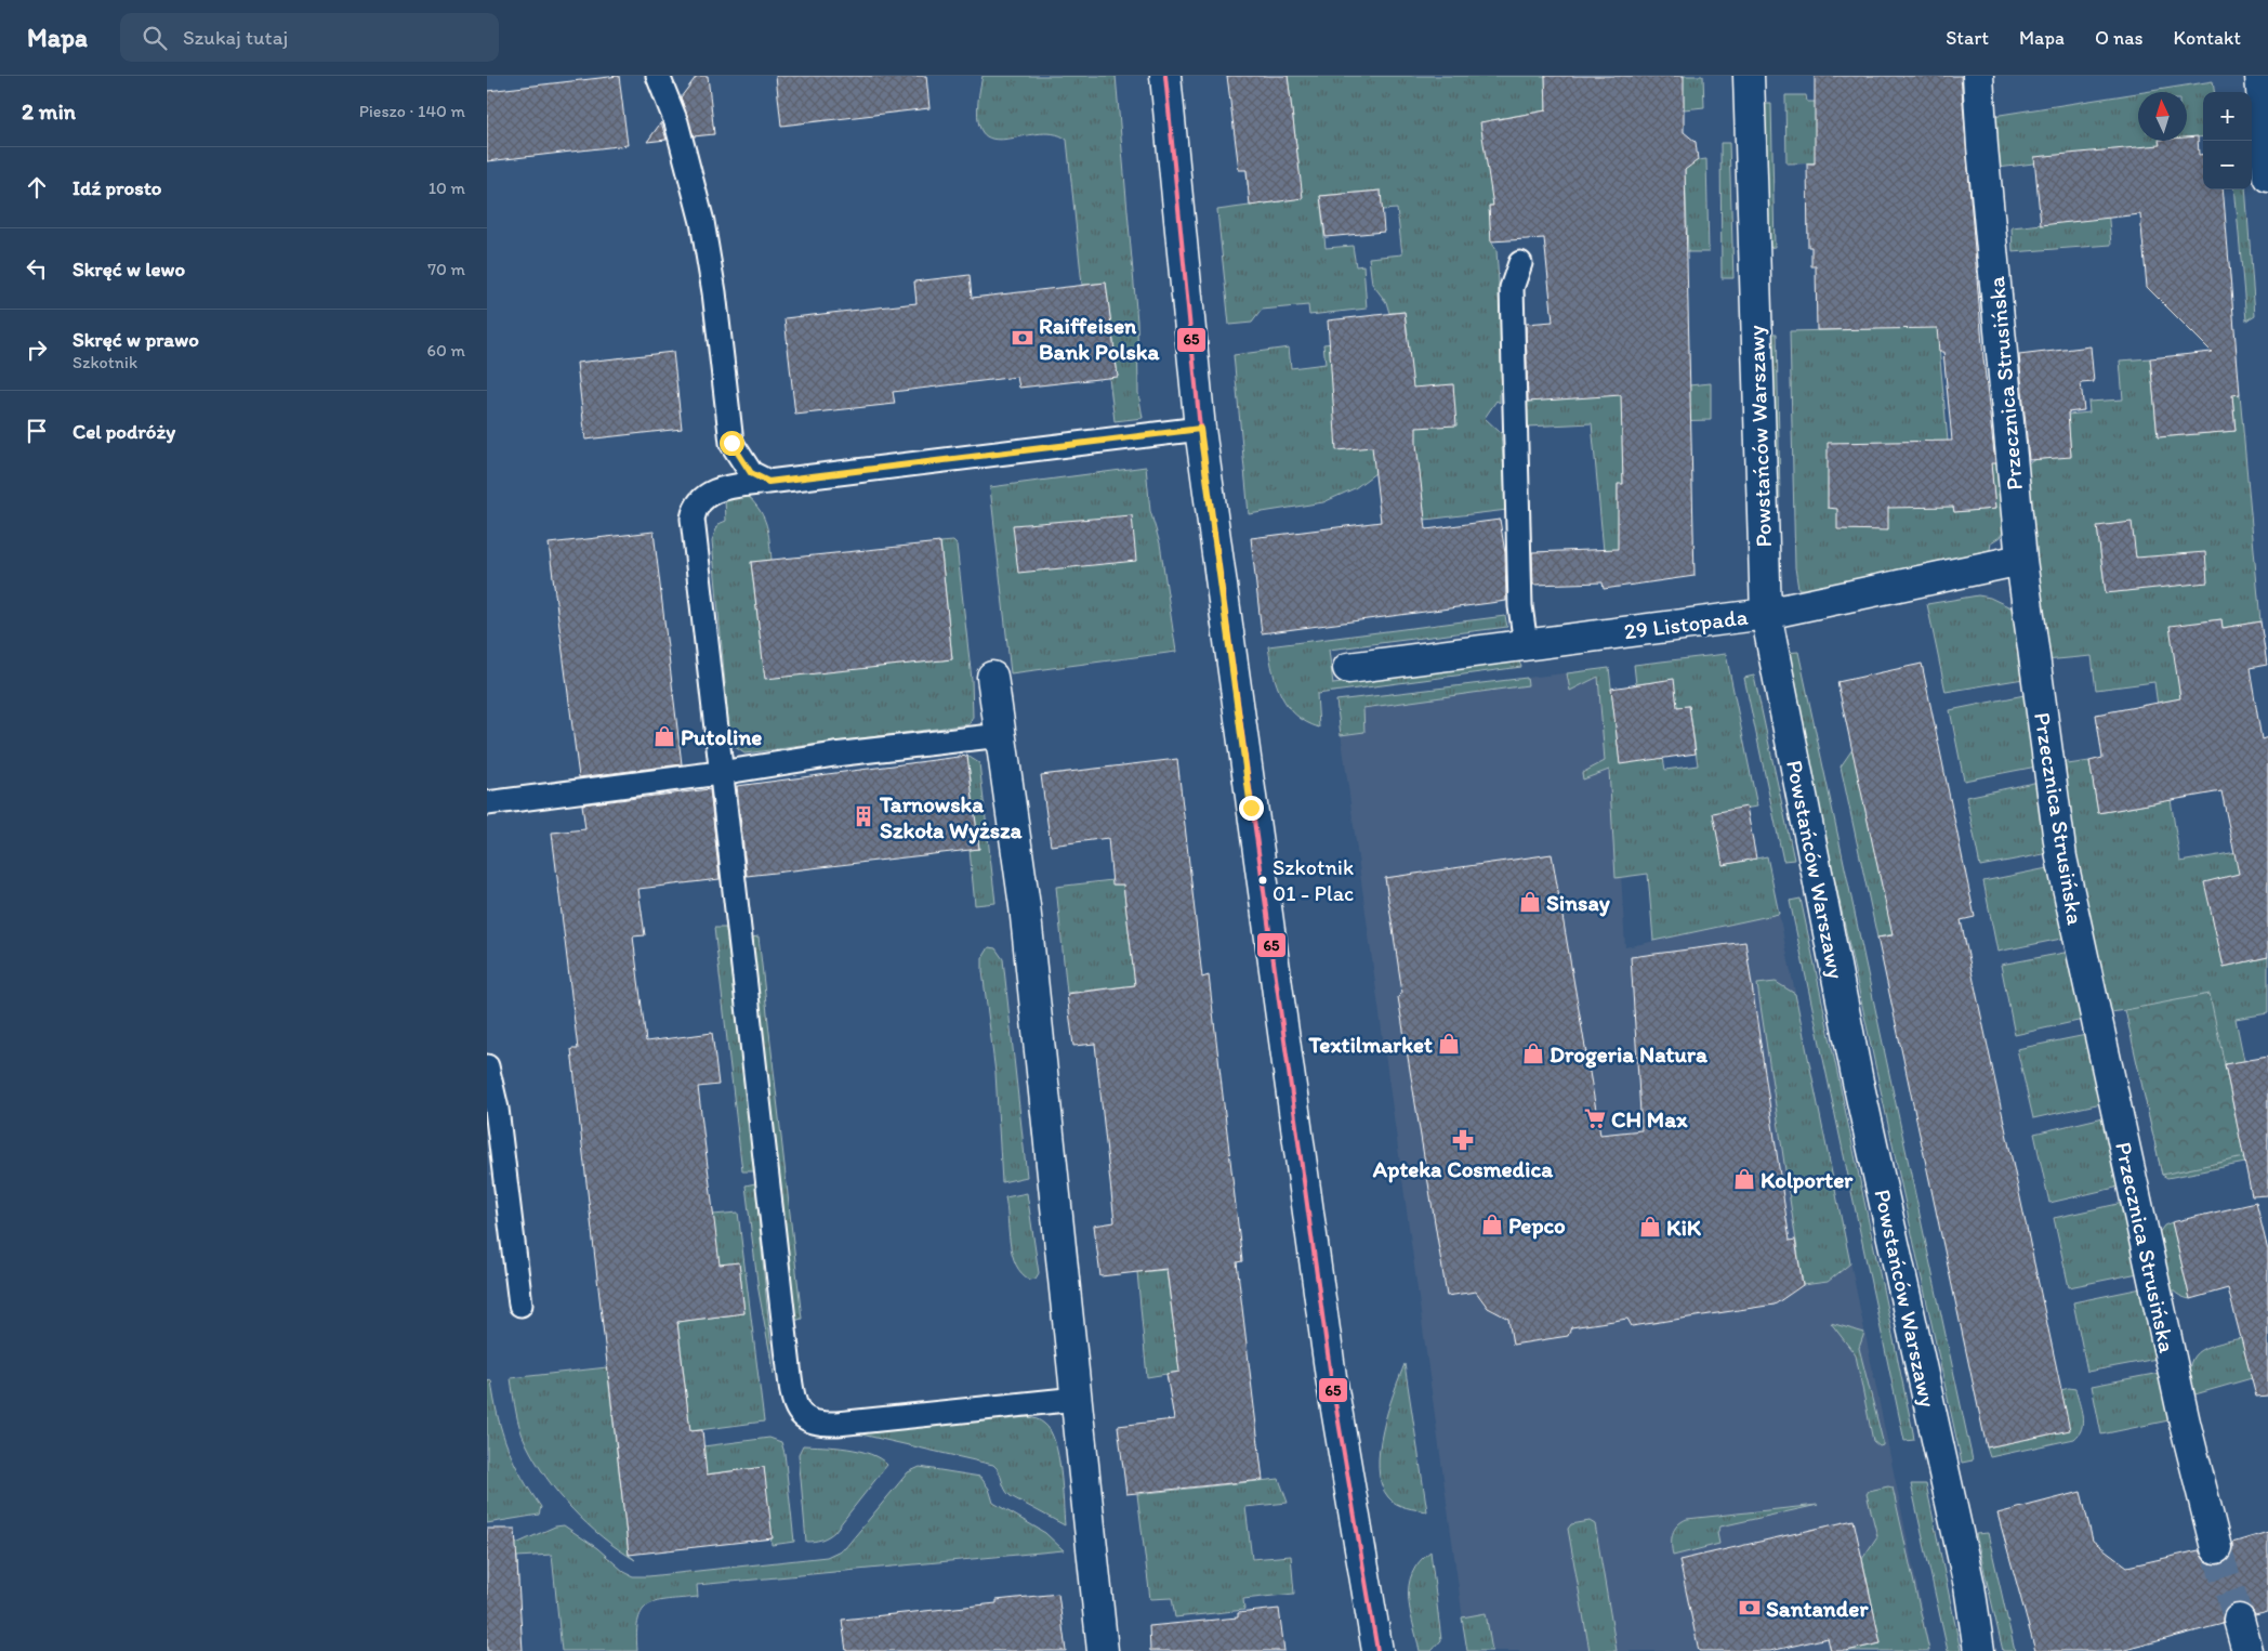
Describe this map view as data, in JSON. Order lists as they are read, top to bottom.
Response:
{
  "streets": {
    "street": ["Przecznica Strusińska", "Powstańców Warszawy", "29 Listopada"]
  },
  "crossings": [
    ["Przecznica Strusińska", "29 Listopada"],
    ["Powstańców Warszawy", "29 Listopada"]
  ],
  "places": {
    "bank": ["Raiffeisen Bank Polska", "Santander"],
    "shop": [
      "Putoline",
      "Sinsay",
      "Textilmarket",
      "Drogeria Natura",
      "Kolporter",
      "Pepco",
      "KiK"
    ],
    "building": ["Tarnowska Szkoła Wyższa"],
    "other": ["Szkotnik 01 - Plac"],
    "supermarket": ["CH Max"],
    "pharmacy": ["Apteka Cosmedica"]
  },
  "lines": ["transit line 65"],
  "north": "top",
  "page": {
    "header": "Mapa",
    "search": "Szukaj tutaj",
    "nav": [
      "Start",
      "Mapa",
      "O nas",
      "Kontakt"
    ],
    "heading": ["2 min", "Pieszo · 140 m"],
    "map_buttons": ["+", "−"],
    "list": [
      ["Idź prosto", "10 m"],
      ["Skręć w lewo", "70 m"],
      ["Skręć w prawo", "Szkotnik", "60 m"],
      "Cel podróży"
    ]
  }
}
